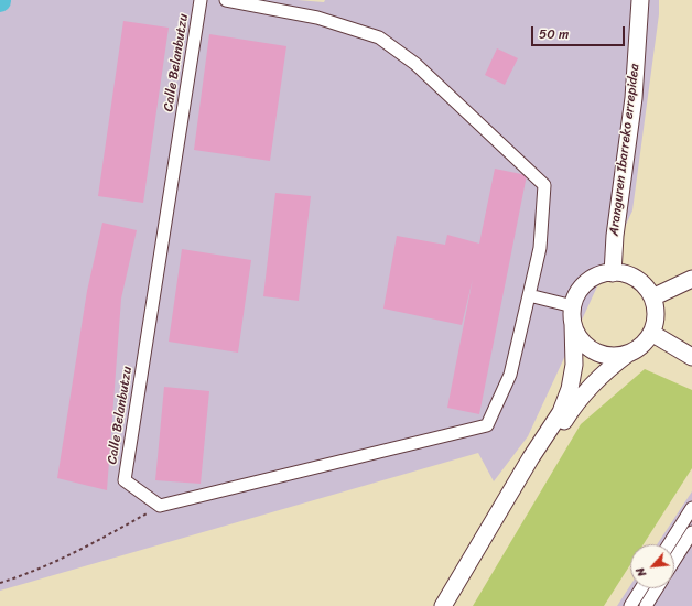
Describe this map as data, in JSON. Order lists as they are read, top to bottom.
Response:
{
  "streets": {
    "street": ["Calle Belanbutzu", "Aranguren Ibarreko errepidea"]
  },
  "scale_bar": "50 m",
  "north": "bottom left"
}
